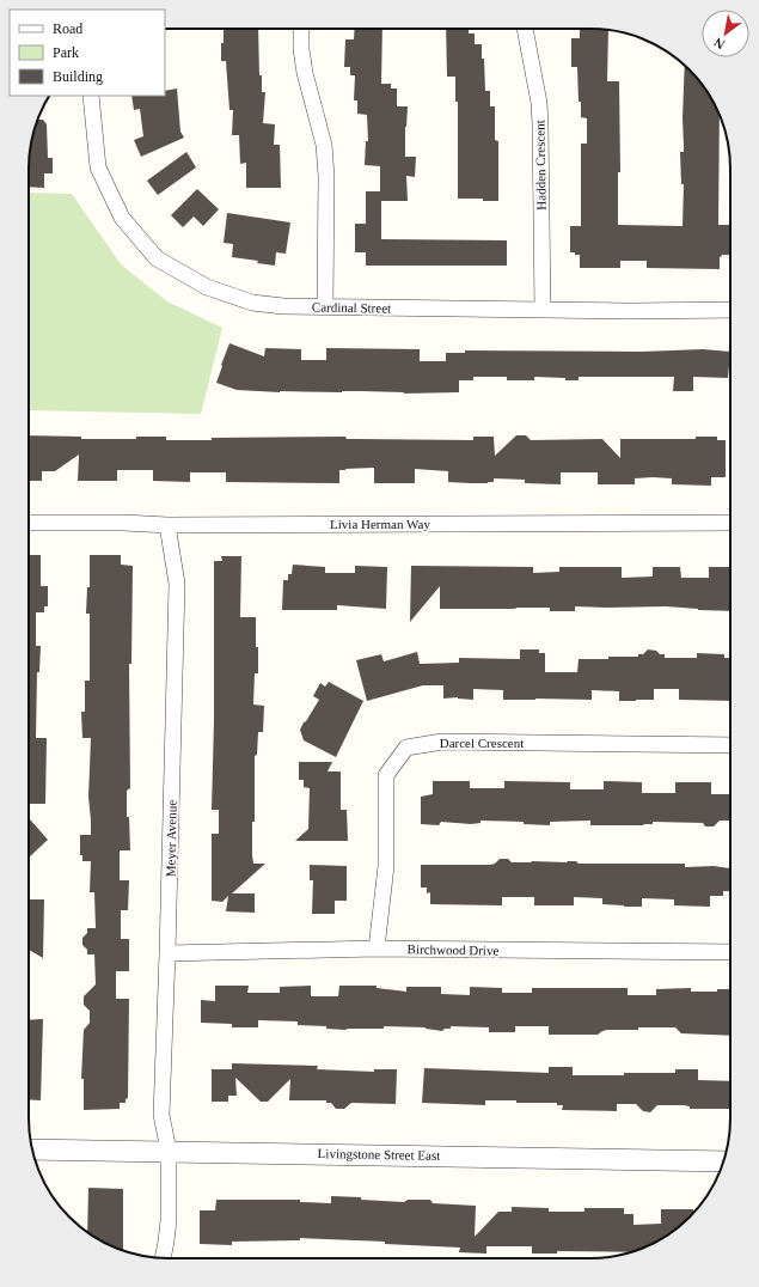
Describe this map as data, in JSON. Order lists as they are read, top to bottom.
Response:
{
  "streets": {
    "street": [
      "Hadden Crescent",
      "Cardinal Street",
      "Livia Herman Way",
      "Darcel Crescent",
      "Meyer Avenue",
      "Birchwood Drive",
      "Livingstone Street East"
    ]
  },
  "crossings": [
    ["Hadden Crescent", "Cardinal Street"],
    ["Livia Herman Way", "Meyer Avenue"],
    ["Darcel Crescent", "Birchwood Drive"],
    ["Meyer Avenue", "Birchwood Drive"],
    ["Meyer Avenue", "Livingstone Street East"]
  ],
  "legend": ["Road", "Park", "Building"],
  "north": "bottom left"
}
